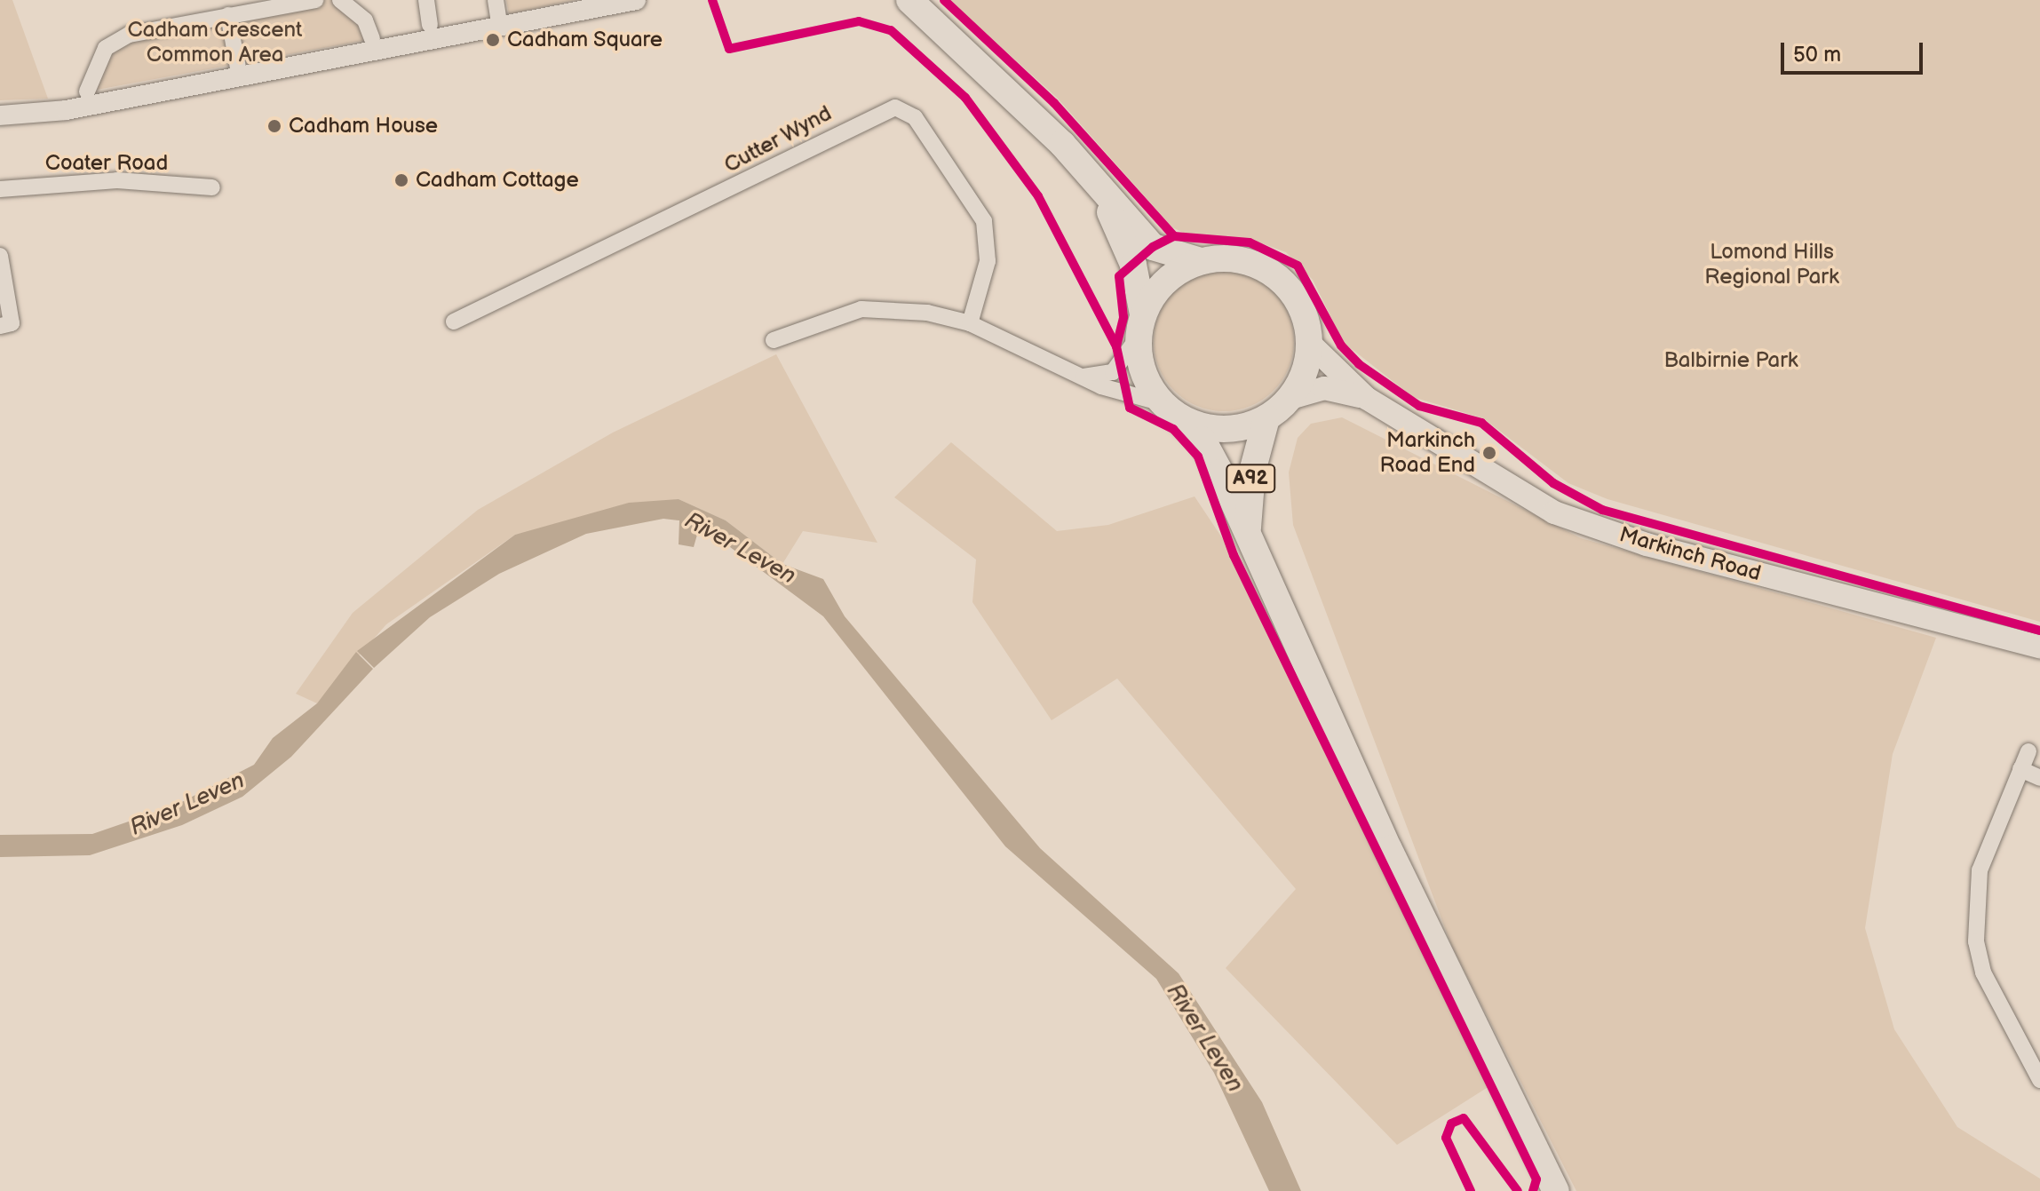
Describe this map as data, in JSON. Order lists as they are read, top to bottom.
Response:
{
  "streets": {
    "highway": ["A92"],
    "main road": ["Markinch Road"],
    "street": ["Cutter Wynd", "Coater Road"]
  },
  "crossings": [
    ["A92", "Markinch Road"]
  ],
  "water": ["River Leven"],
  "parks": ["Cadham Crescent Common Area", "Lomond Hills Regional Park", "Balbirnie Park"],
  "places": [
    "Cadham Square",
    "Cadham House",
    "Cadham Cottage",
    "Markinch Road End"
  ],
  "scale_bar": "50 m"
}
